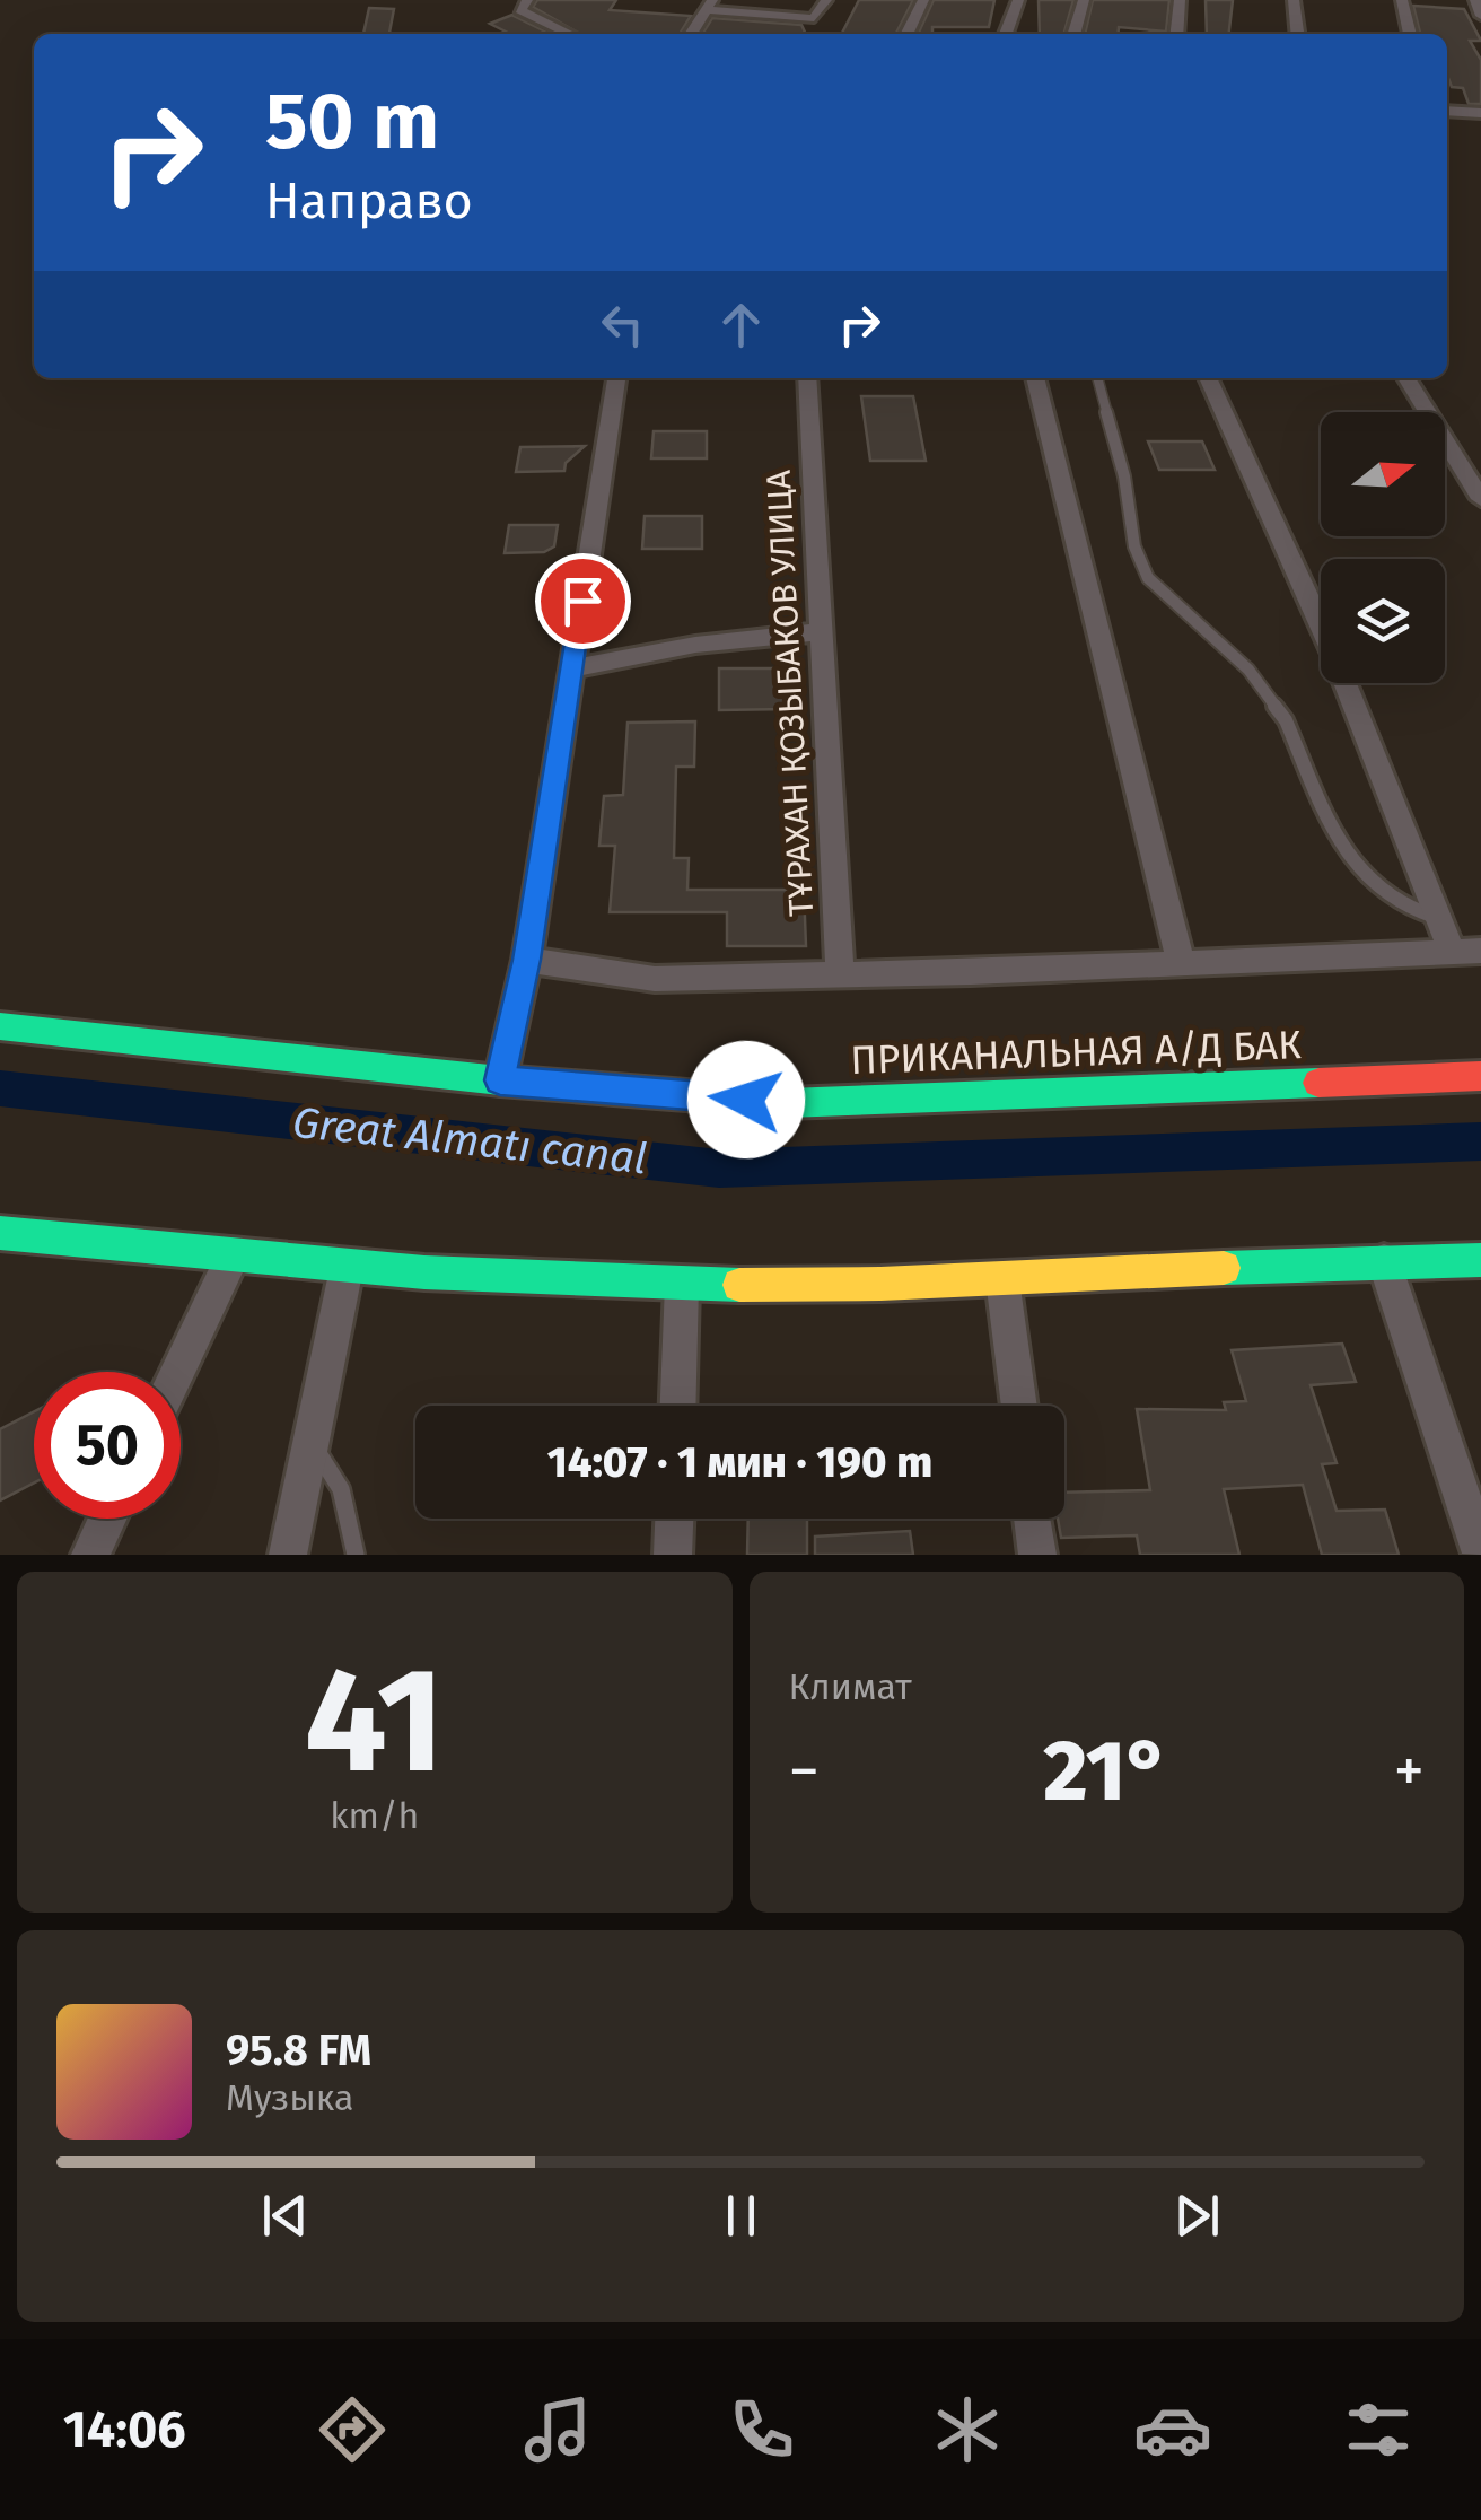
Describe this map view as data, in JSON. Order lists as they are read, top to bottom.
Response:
{
  "streets": {
    "main road": ["ПРИКАНАЛЬНАЯ А/Д БАК"],
    "street": ["ТҰРАХАН ҚОЗЫБАКОВ УЛИЦА"]
  },
  "water": ["Great Almatı canal"],
  "north": "right",
  "page": {
    "turn": ["50 m", "Направо"],
    "limit": "50",
    "trip": "14:07 · 1 мин · 190 m",
    "tile": [
      ["41", "km/h"],
      "Климат"
    ],
    "heat": ["−", "21°", "+"],
    "song": ["95.8 FM", "Музыка"],
    "tabs": "14:06"
  }
}
